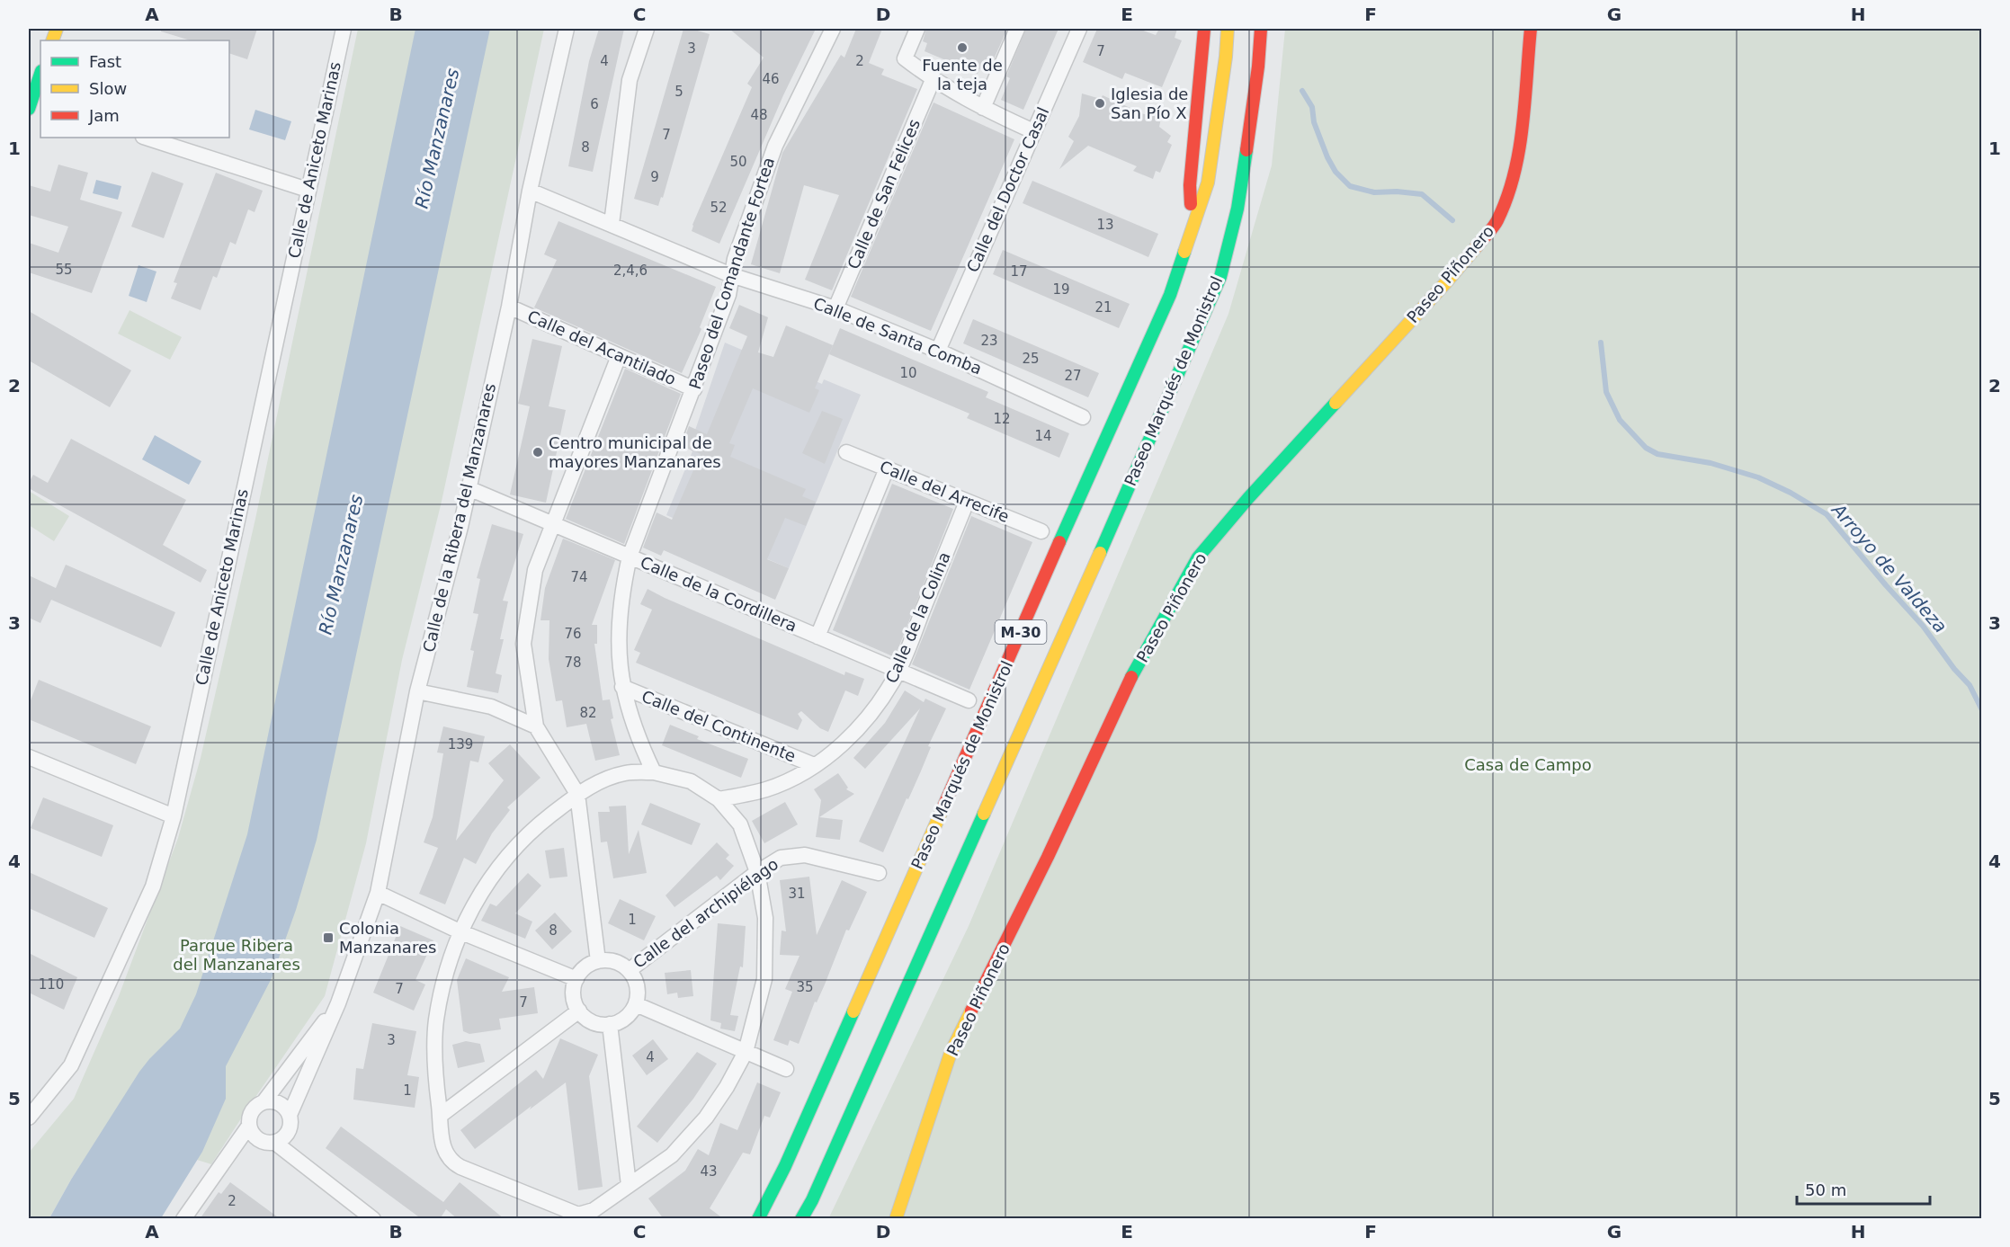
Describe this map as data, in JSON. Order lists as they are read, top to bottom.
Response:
{
  "streets": {
    "main road": ["Paseo Piñonero", "Paseo Marqués de Monistrol", "M-30"],
    "street": [
      "Calle de Aniceto Marinas",
      "Calle del Doctor Casal",
      "Calle de San Felices",
      "Paseo del Comandante Fortea",
      "Calle de Santa Comba",
      "Calle del Acantilado",
      "Calle del Arrecife",
      "Calle de la Ribera del Manzanares",
      "Calle de la Cordillera",
      "Calle de la Colina",
      "Calle del Continente",
      "Calle del archipiélago"
    ]
  },
  "crossings": [
    ["Calle del Doctor Casal", "Calle de Santa Comba"],
    ["Calle de San Felices", "Calle de Santa Comba"],
    ["Paseo del Comandante Fortea", "Calle de Santa Comba"],
    ["Paseo del Comandante Fortea", "Calle del Acantilado"],
    ["Paseo del Comandante Fortea", "Calle de la Cordillera"],
    ["Paseo del Comandante Fortea", "Calle del Continente"],
    ["Calle de Santa Comba", "Calle de la Ribera del Manzanares"],
    ["Calle del Acantilado", "Calle de la Ribera del Manzanares"],
    ["Calle del Arrecife", "Calle de la Colina"],
    ["Calle de la Ribera del Manzanares", "Calle de la Cordillera"],
    ["Calle de la Cordillera", "Calle de la Colina"],
    ["Calle de la Colina", "Calle del Continente"]
  ],
  "water": ["Río Manzanares", "Arroyo de Valdeza"],
  "parks": ["Casa de Campo", "Parque Ribera del Manzanares"],
  "places": {
    "other": ["Fuente de la teja", "Iglesia de San Pío X", "Centro municipal de mayores Manzanares"],
    "transit": ["Colonia Manzanares"]
  },
  "house_numbers": [
    "3",
    "7",
    "4",
    "2",
    "46",
    "5",
    "6",
    "48",
    "7",
    "8",
    "50",
    "9",
    "52",
    "13",
    "55",
    "2,4,6",
    "17",
    "19",
    "21",
    "23",
    "25",
    "10",
    "27",
    "12",
    "14",
    "74",
    "76",
    "78",
    "82",
    "139",
    "31",
    "1",
    "8",
    "110",
    "35",
    "7",
    "7",
    "3",
    "4",
    "1",
    "43",
    "2"
  ],
  "legend": ["Fast", "Slow", "Jam"],
  "scale_bar": "50 m",
  "grid": {
    "columns": [
      "A",
      "B",
      "C",
      "D",
      "E",
      "F",
      "G",
      "H"
    ],
    "rows": [
      "1",
      "2",
      "3",
      "4",
      "5"
    ]
  }
}
